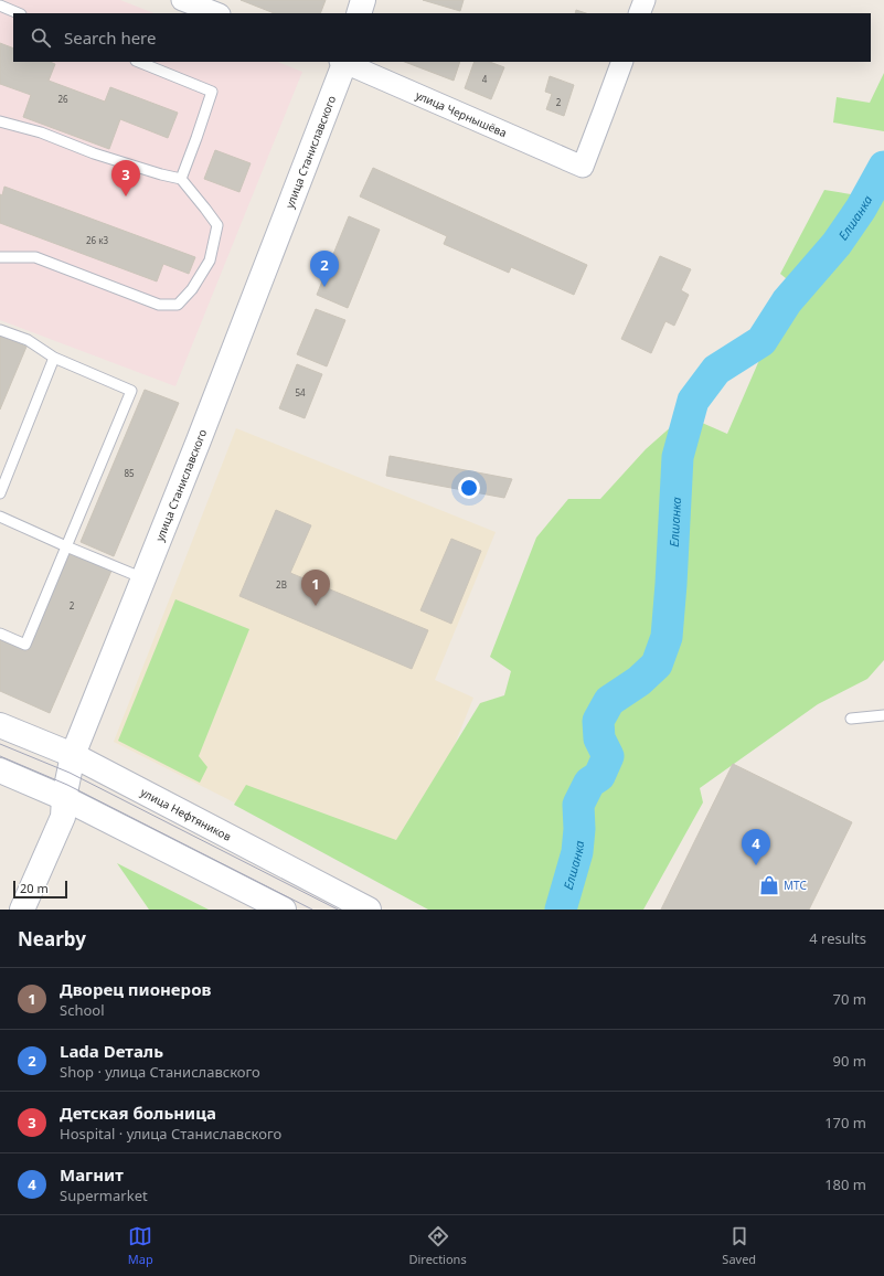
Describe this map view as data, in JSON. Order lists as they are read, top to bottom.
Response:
{
  "streets": {
    "main road": ["улица Станиславского", "улица Нефтяников"],
    "street": ["улица Чернышёва"]
  },
  "crossings": [
    ["улица Чернышёва", "улица Станиславского"],
    ["улица Станиславского", "улица Нефтяников"]
  ],
  "water": ["Елшанка"],
  "places": {
    "shop": ["МТС"]
  },
  "house_numbers": [
    "4",
    "26",
    "2",
    "26 к3",
    "54",
    "85",
    "2В",
    "2"
  ],
  "scale_bar": "20 m",
  "page": {
    "search": "Search here",
    "pins": [
      "3",
      "2",
      "1",
      "4"
    ],
    "scale": "20 m",
    "heading": ["Nearby", "4 results"],
    "list": [
      {
        "mark": "1",
        "name": "Дворец пионеров",
        "note": "School",
        "value": "70 m"
      },
      {
        "mark": "2",
        "name": "Lada Dеталь",
        "note": "Shop · улица Станиславского",
        "value": "90 m"
      },
      {
        "mark": "3",
        "name": "Детская больница",
        "note": "Hospital · улица Станиславского",
        "value": "170 m"
      },
      {
        "mark": "4",
        "name": "Магнит",
        "note": "Supermarket",
        "value": "180 m"
      }
    ],
    "nav": ["Map", "Directions", "Saved"]
  }
}
